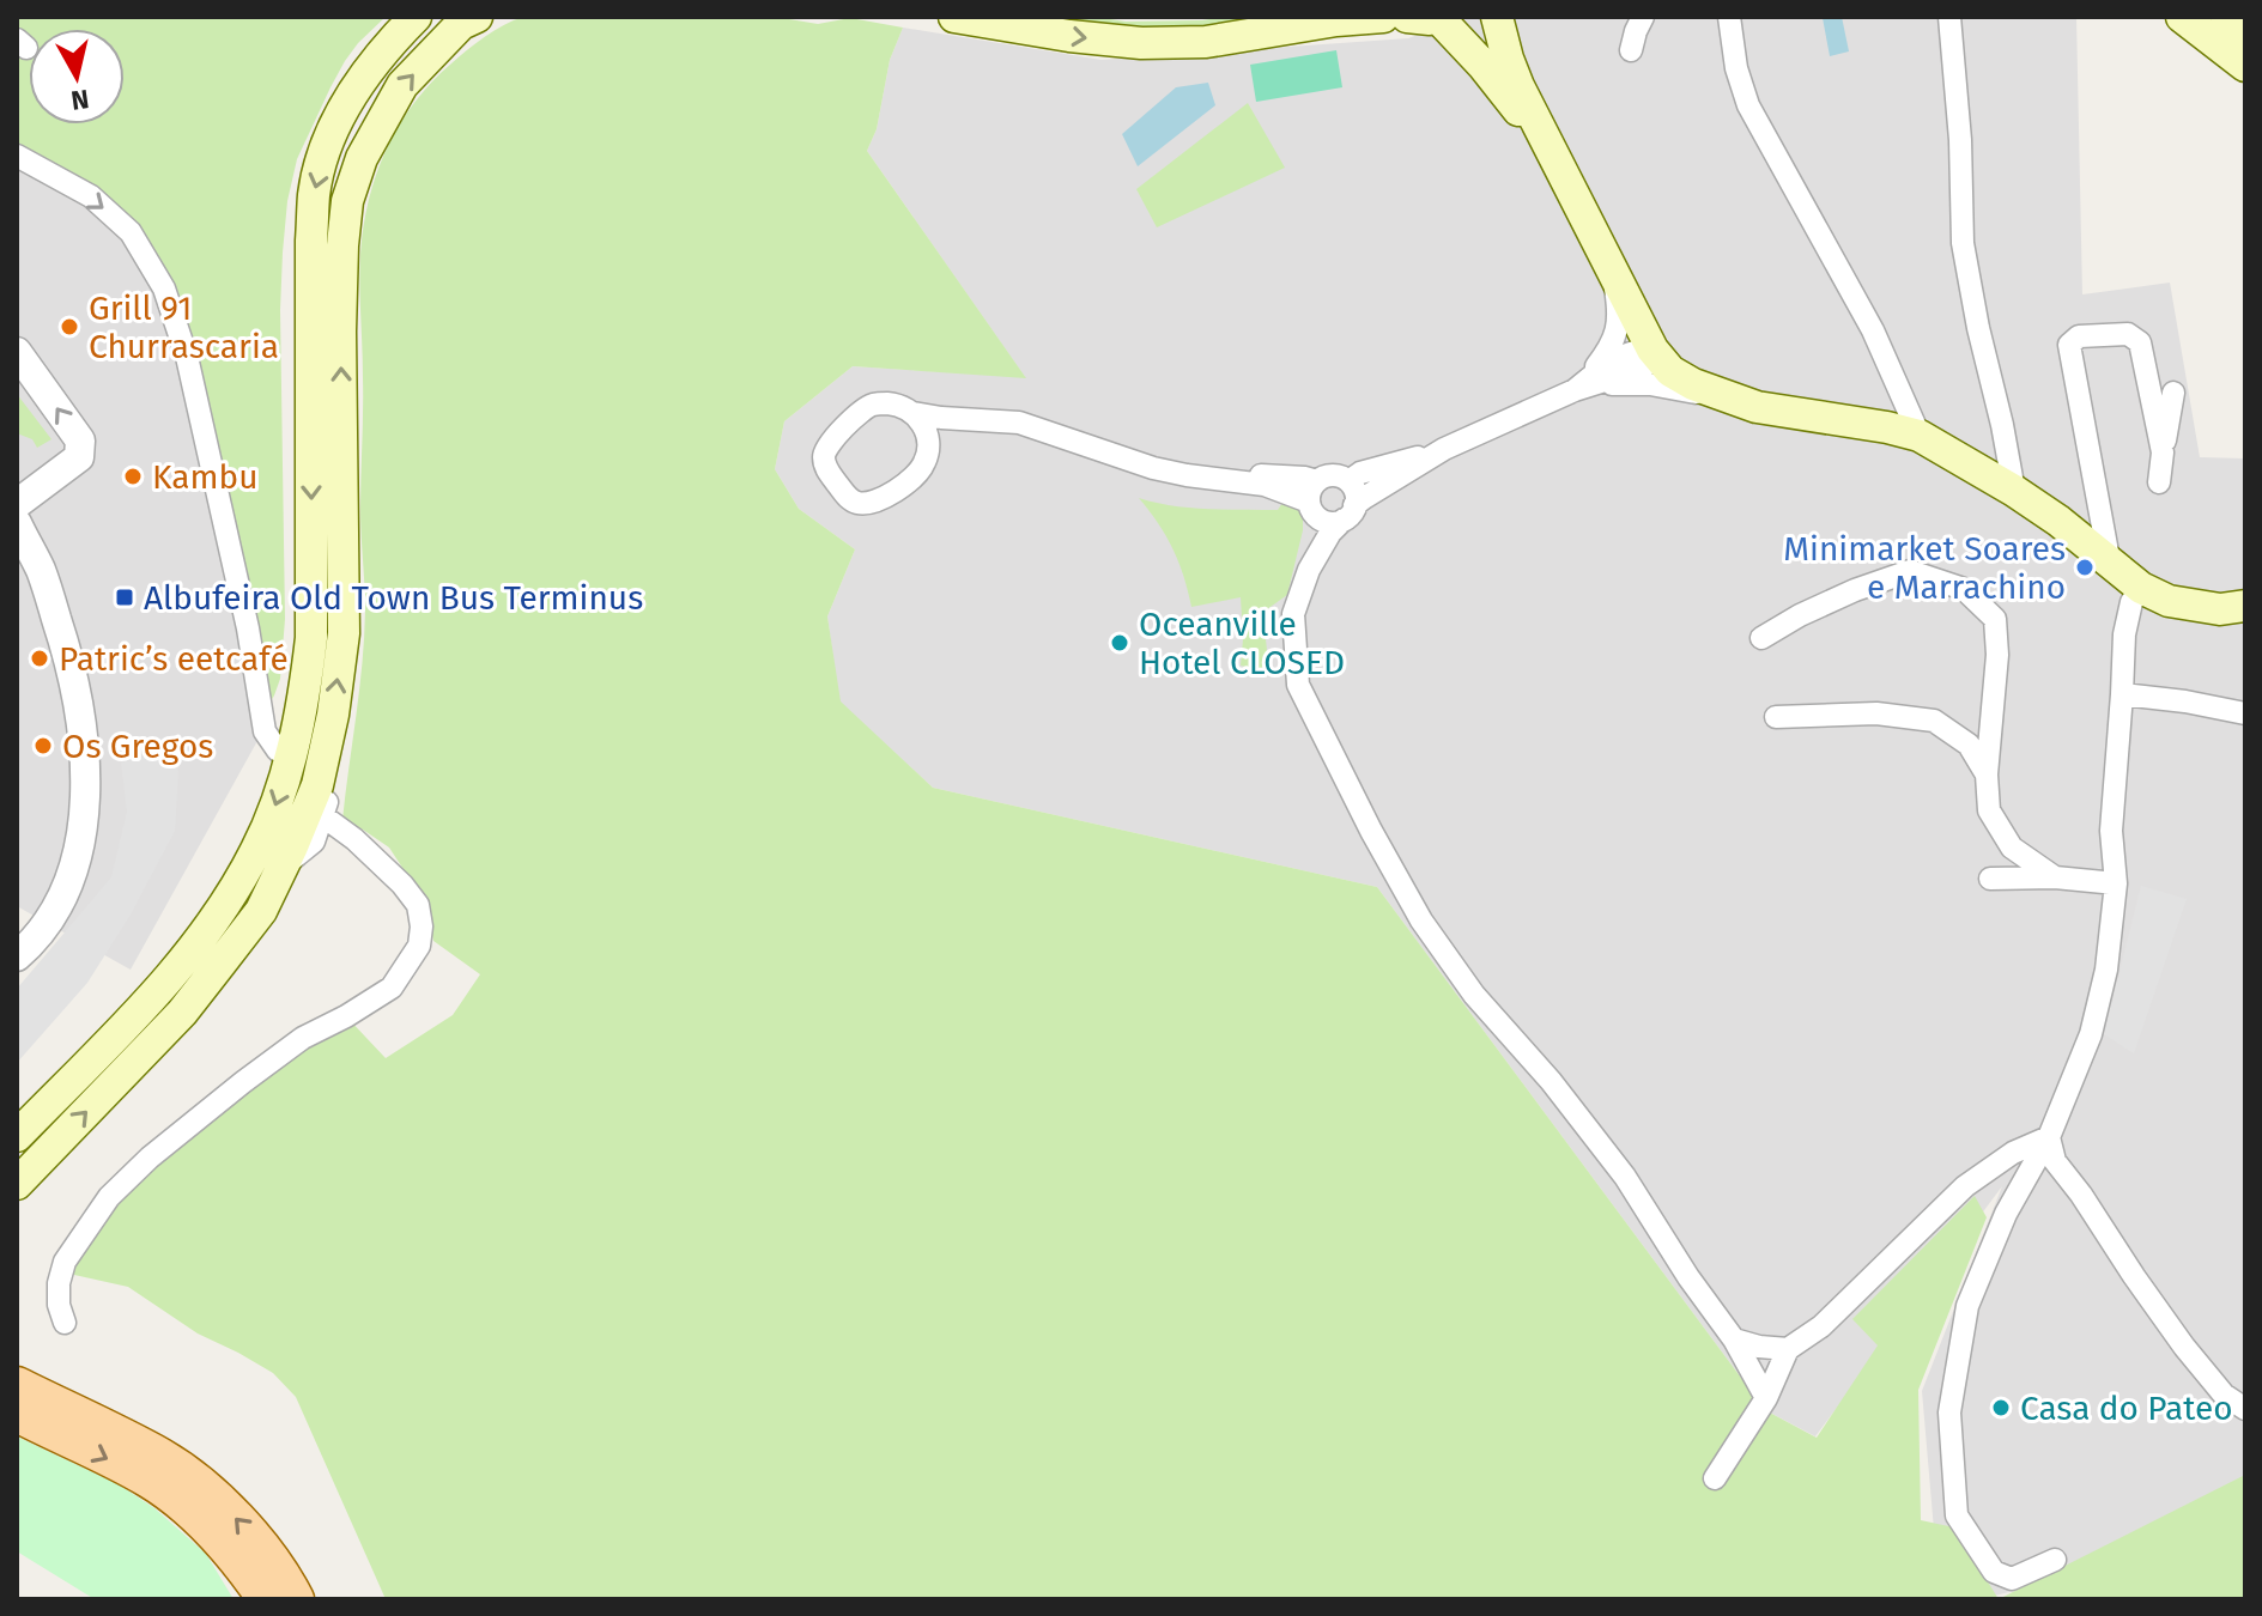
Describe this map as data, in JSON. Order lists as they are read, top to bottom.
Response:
{
  "places": {
    "other": [
      "Grill 91 Churrascaria",
      "Kambu",
      "Minimarket Soares e Marrachino",
      "Oceanville Hotel CLOSED",
      "Patric’s eetcafé",
      "Os Gregos",
      "Casa do Pateo"
    ],
    "transit": ["Albufeira Old Town Bus Terminus"]
  },
  "north": "bottom"
}
